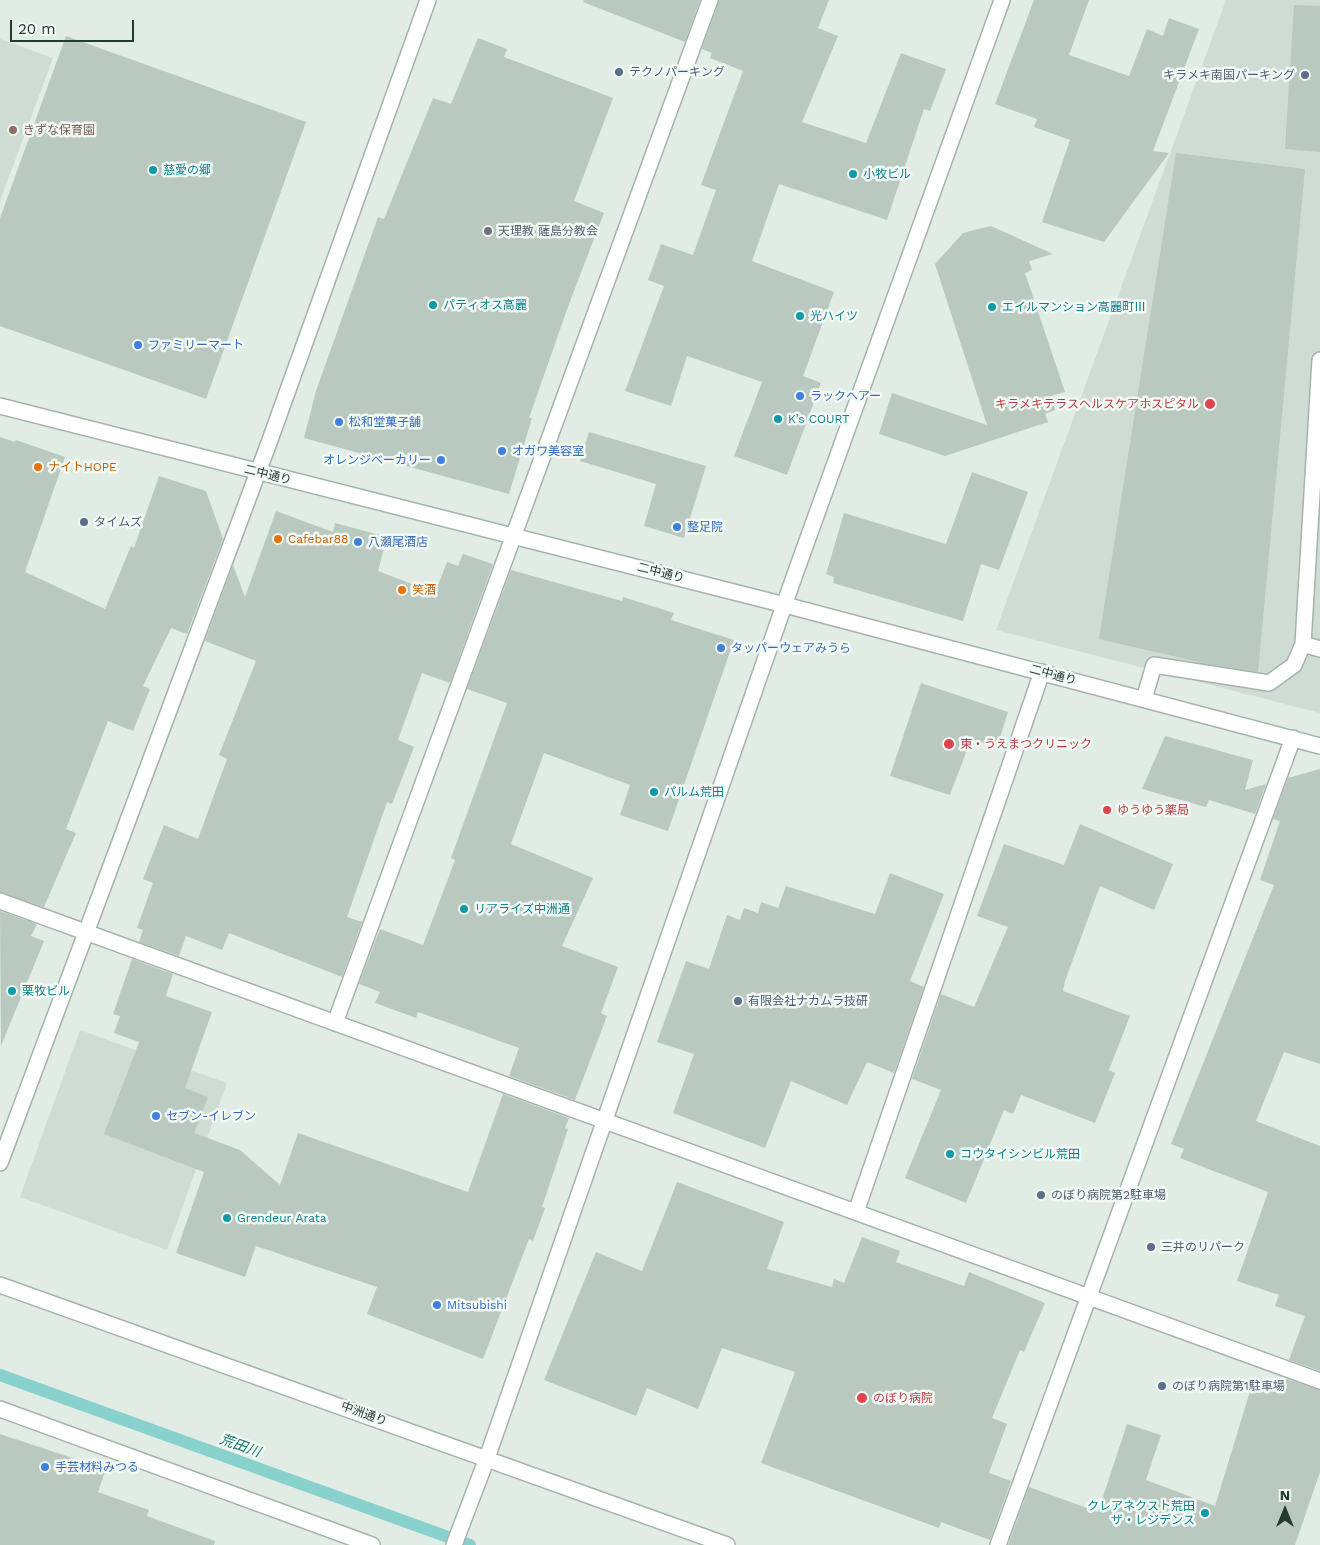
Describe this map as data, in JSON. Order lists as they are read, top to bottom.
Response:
{
  "streets": {
    "street": ["二中通り", "中洲通り"]
  },
  "water": ["荒田川"],
  "places": [
    "テクノパーキング",
    "キラメキ南国パーキング",
    "きずな保育園",
    "慈愛の郷",
    "小牧ビル",
    "天理教 薩島分教会",
    "パティオス高麗",
    "エイルマンション高麗町Ⅲ",
    "光ハイツ",
    "ファミリーマート",
    "ラックヘアー",
    "キラメキテラスヘルスケアホスピタル",
    "K’s COURT",
    "松和堂菓子舗",
    "オガワ美容室",
    "オレンジベーカリー",
    "ナイトHOPE",
    "タイムズ",
    "整足院",
    "Cafebar88",
    "八瀬尾酒店",
    "笑酒",
    "タッパーウェアみうら",
    "東・うえまつクリニック",
    "パルム荒田",
    "ゆうゆう薬局",
    "リアライズ中洲通",
    "栗牧ビル",
    "有限会社ナカムラ技研",
    "セブン-イレブン",
    "コウタイシンビル荒田",
    "のぼり病院第2駐車場",
    "Grendeur Arata",
    "三井のリパーク",
    "Mitsubishi",
    "のぼり病院第1駐車場",
    "のぼり病院",
    "手芸材料みつる",
    "クレアネクスト荒田 ザ・レジデンス"
  ],
  "scale_bar": "20 m",
  "north": "top"
}
